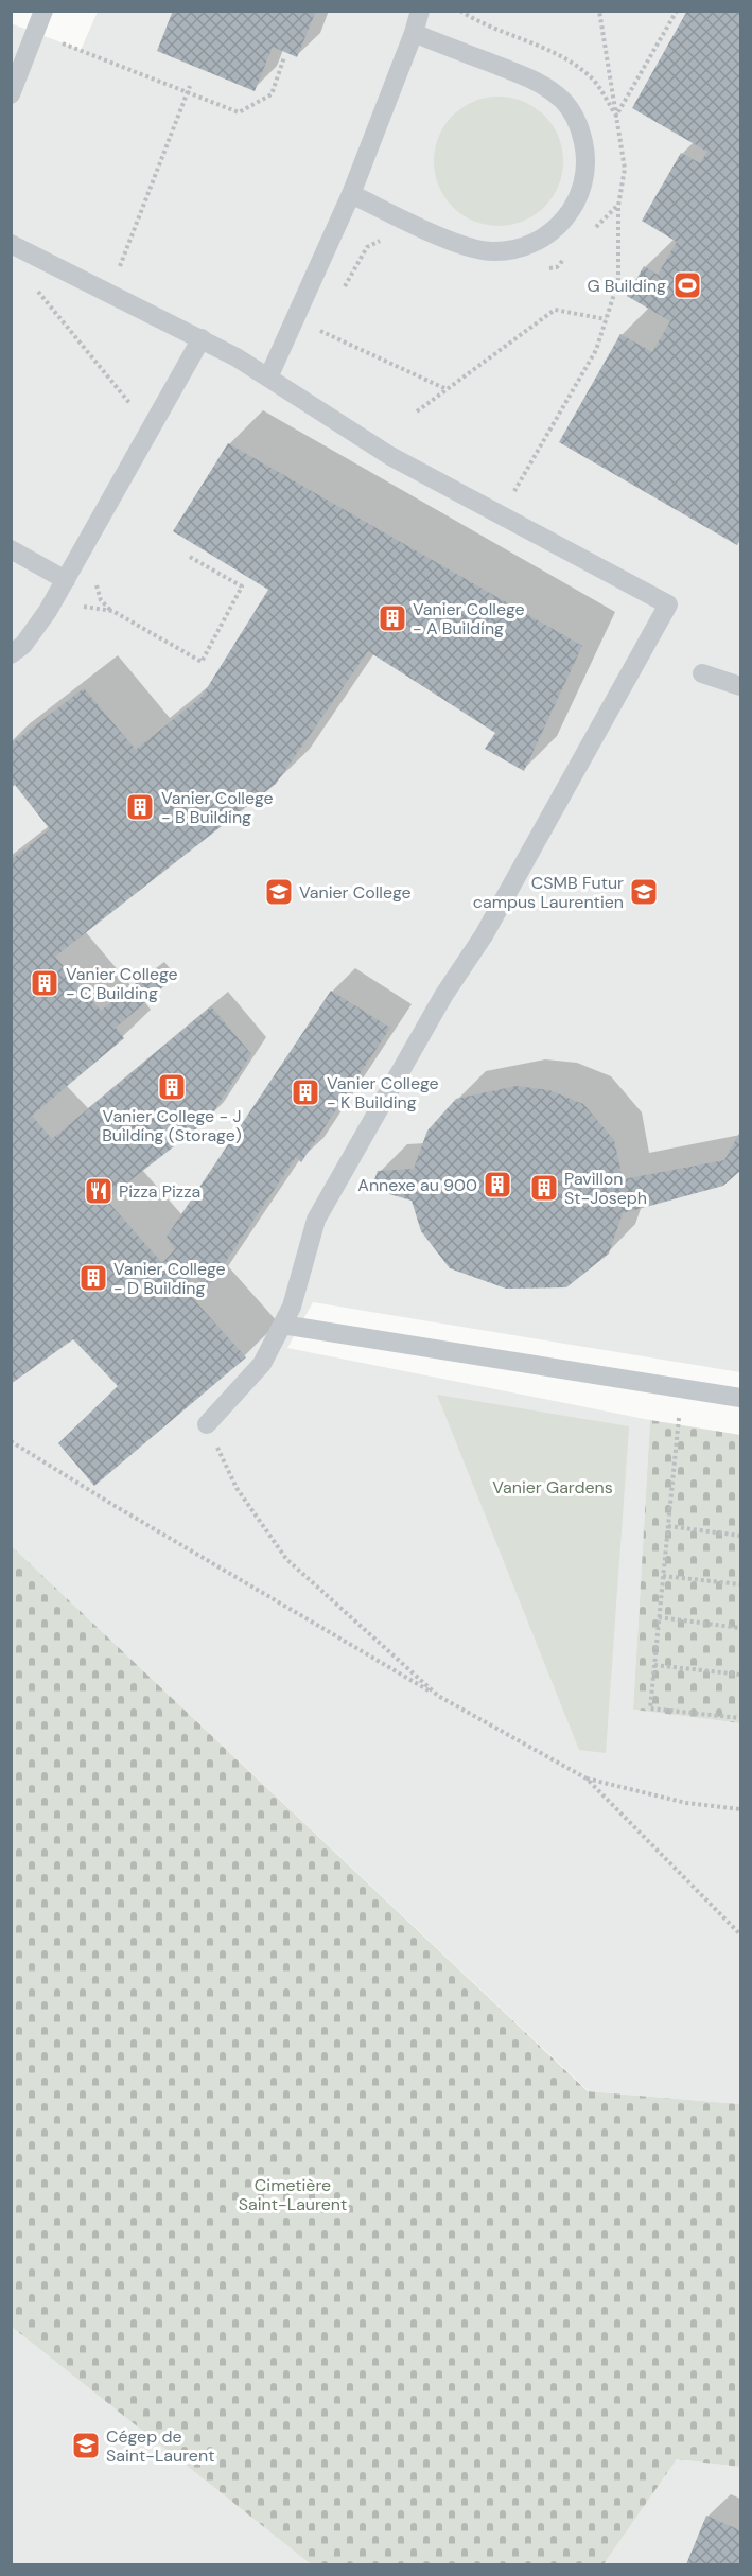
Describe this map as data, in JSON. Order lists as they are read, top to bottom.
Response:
{
  "parks": ["Vanier Gardens", "Cimetière Saint-Laurent"],
  "places": {
    "sports": ["G Building"],
    "building": [
      "Vanier College - A Building",
      "Vanier College - B Building",
      "Vanier College - C Building",
      "Vanier College - J Building (Storage)",
      "Vanier College - K Building",
      "Annexe au 900",
      "Pavillon St-Joseph",
      "Vanier College - D Building"
    ],
    "school or university": ["Vanier College", "CSMB Futur campus Laurentien", "Cégep de Saint-Laurent"],
    "restaurant": ["Pizza Pizza"]
  }
}
